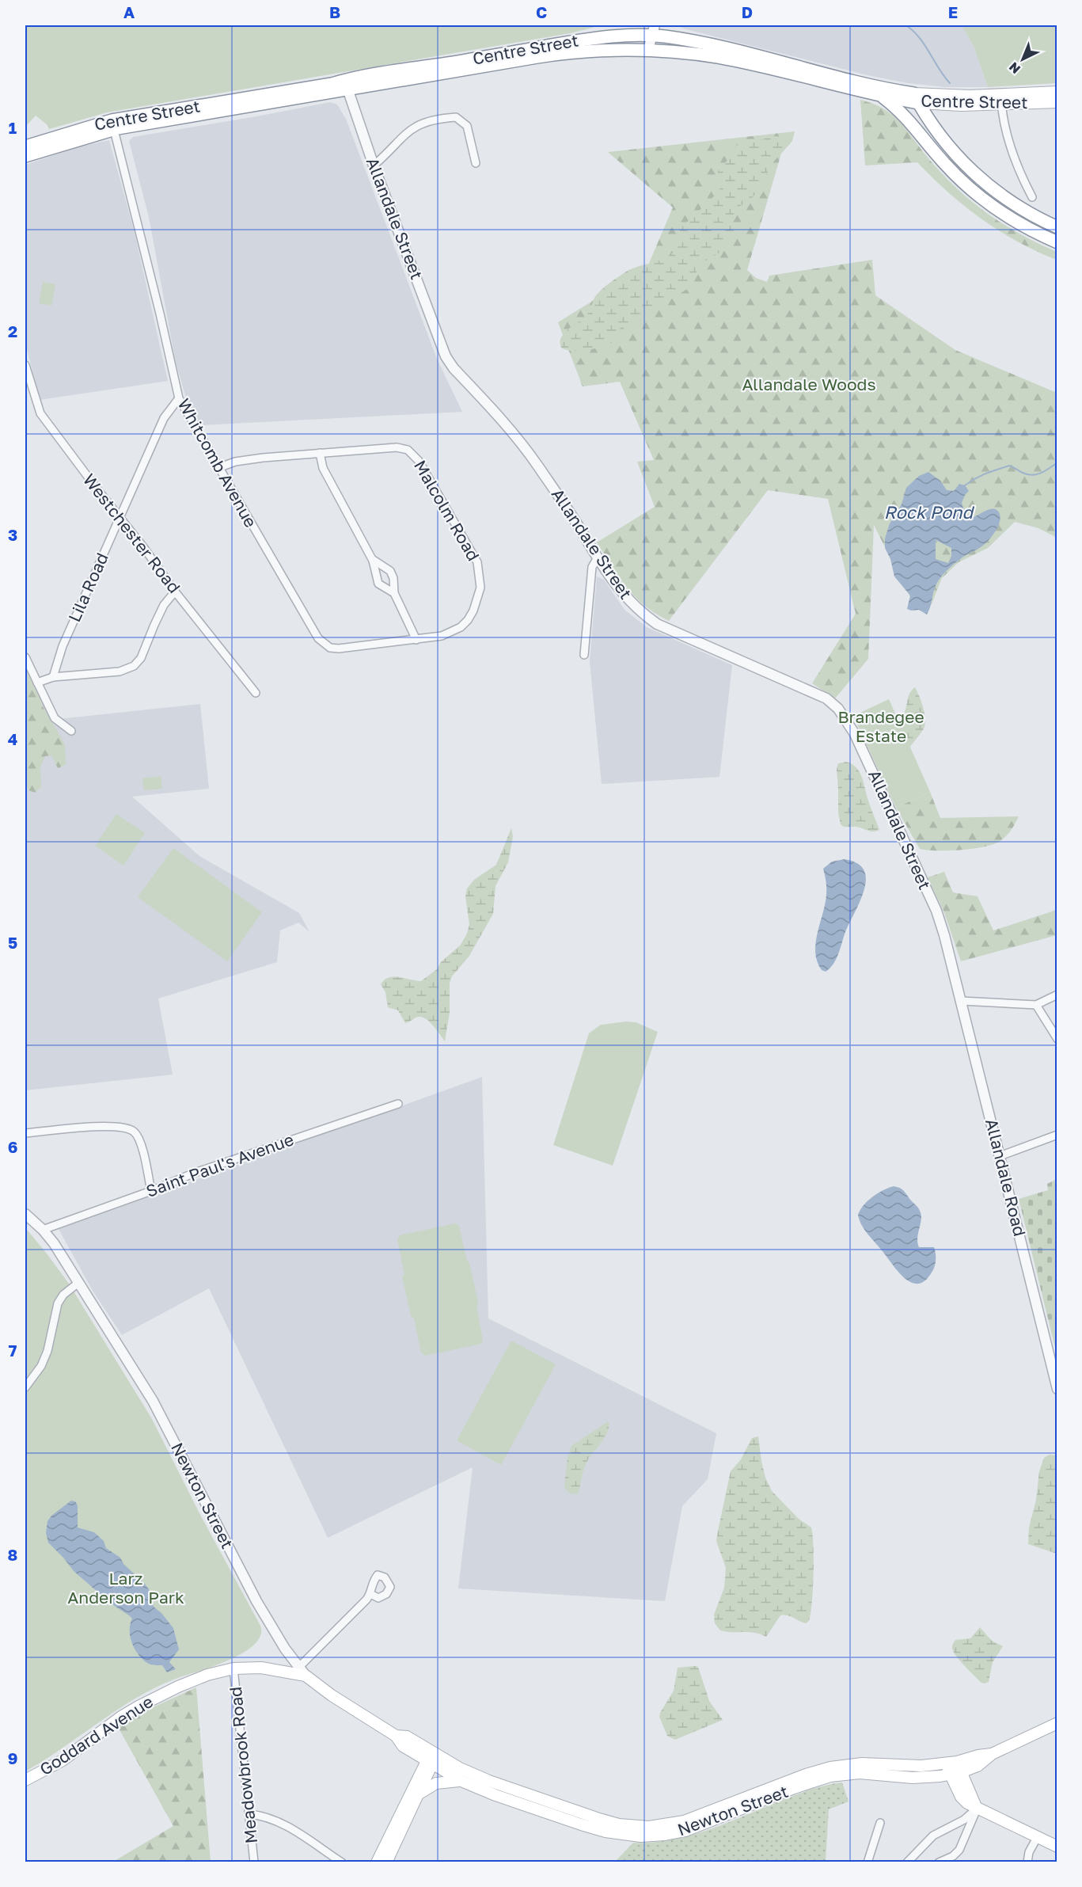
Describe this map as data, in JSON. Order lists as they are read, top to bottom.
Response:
{
  "streets": {
    "highway": ["Centre Street"],
    "main road": ["Newton Street", "Goddard Avenue"],
    "street": [
      "Allandale Street",
      "Whitcomb Avenue",
      "Malcolm Road",
      "Westchester Road",
      "Lila Road",
      "Saint Paul's Avenue",
      "Allandale Road",
      "Meadowbrook Road"
    ]
  },
  "crossings": [
    ["Centre Street", "Allandale Street"],
    ["Centre Street", "Whitcomb Avenue"],
    ["Allandale Street", "Allandale Road"],
    ["Whitcomb Avenue", "Malcolm Road"],
    ["Whitcomb Avenue", "Lila Road"],
    ["Westchester Road", "Lila Road"],
    ["Saint Paul's Avenue", "Newton Street"],
    ["Newton Street", "Goddard Avenue"],
    ["Goddard Avenue", "Meadowbrook Road"]
  ],
  "water": ["Rock Pond"],
  "parks": ["Allandale Woods", "Brandegee Estate", "Larz Anderson Park"],
  "north": "bottom left",
  "grid": {
    "columns": [
      "A",
      "B",
      "C",
      "D",
      "E"
    ],
    "rows": [
      "1",
      "2",
      "3",
      "4",
      "5",
      "6",
      "7",
      "8",
      "9"
    ]
  }
}
